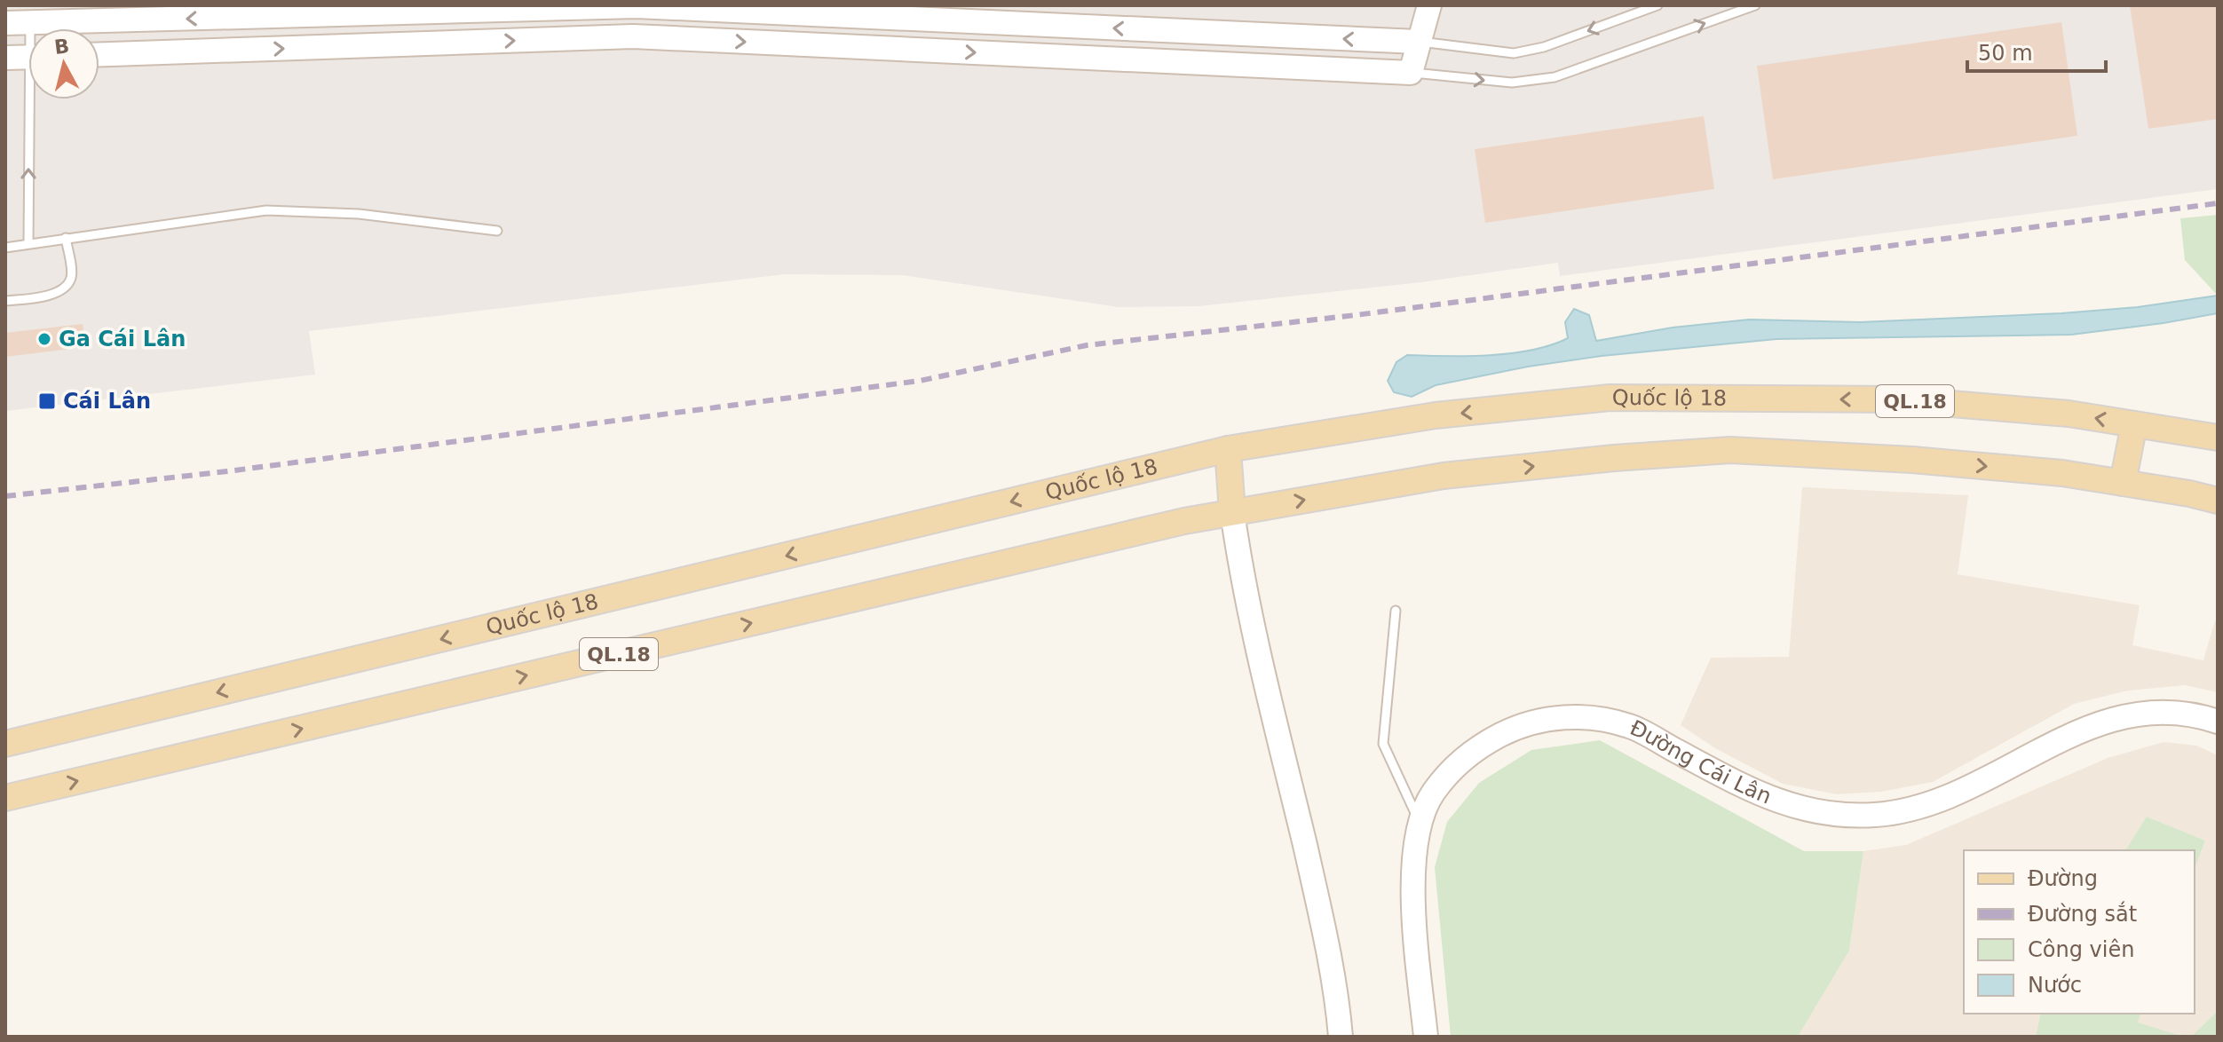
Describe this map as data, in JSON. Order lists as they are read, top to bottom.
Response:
{
  "streets": {
    "main road": ["Quốc lộ 18", "QL.18", "Đường Cái Lân"]
  },
  "places": {
    "other": ["Ga Cái Lân"],
    "transit": ["Cái Lân"]
  },
  "legend": [
    "Đường",
    "Đường sắt",
    "Công viên",
    "Nước"
  ],
  "scale_bar": "50 m",
  "north": "top"
}
